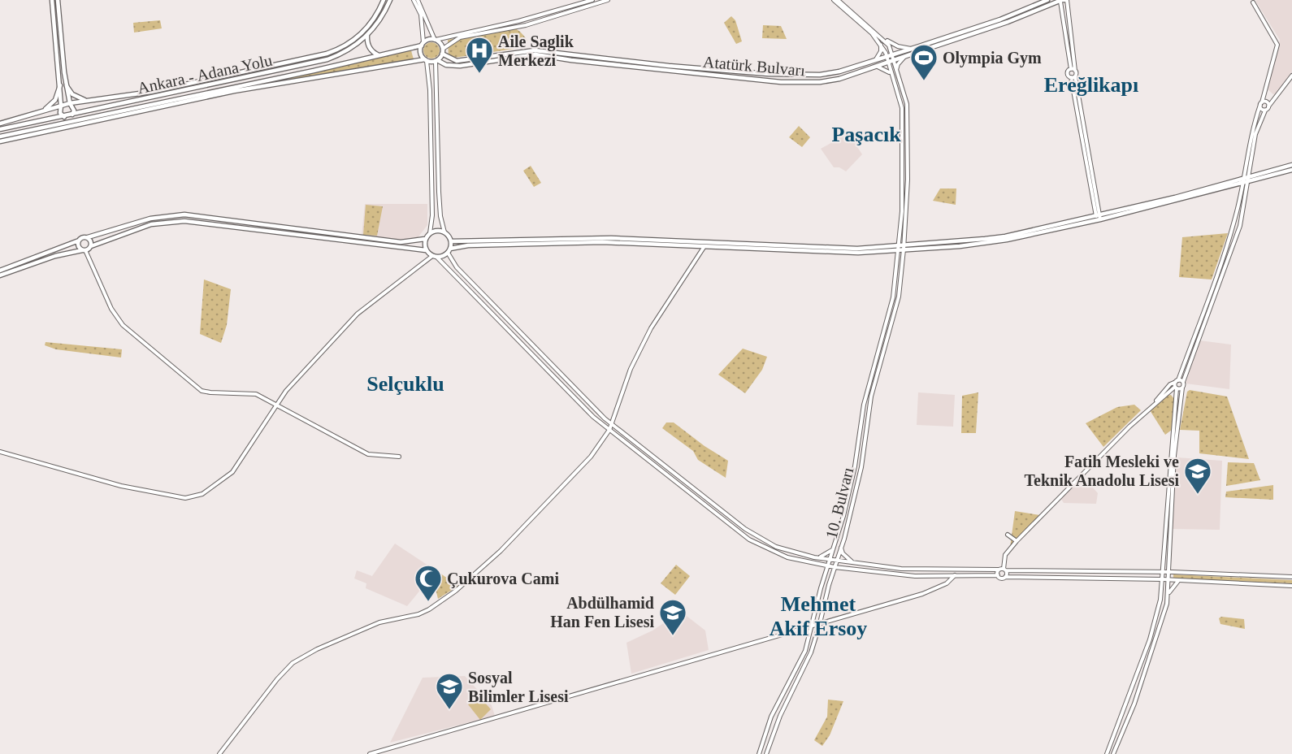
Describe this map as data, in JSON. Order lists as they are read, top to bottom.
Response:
{
  "streets": {
    "main road": ["Atatürk Bulvarı", "Ankara - Adana Yolu", "10. Bulvarı"]
  },
  "crossings": [
    ["Atatürk Bulvarı", "10. Bulvarı"]
  ],
  "districts": [
    "Ereğlikapı",
    "Paşacık",
    "Selçuklu",
    "Mehmet Akif Ersoy"
  ],
  "places": {
    "hospital": ["Aile Saglik Merkezi"],
    "sports": ["Olympia Gym"],
    "school or university": ["Fatih Mesleki ve Teknik Anadolu Lisesi", "Abdülhamid Han Fen Lisesi", "Sosyal Bilimler Lisesi"],
    "mosque": ["Çukurova Cami"]
  }
}
